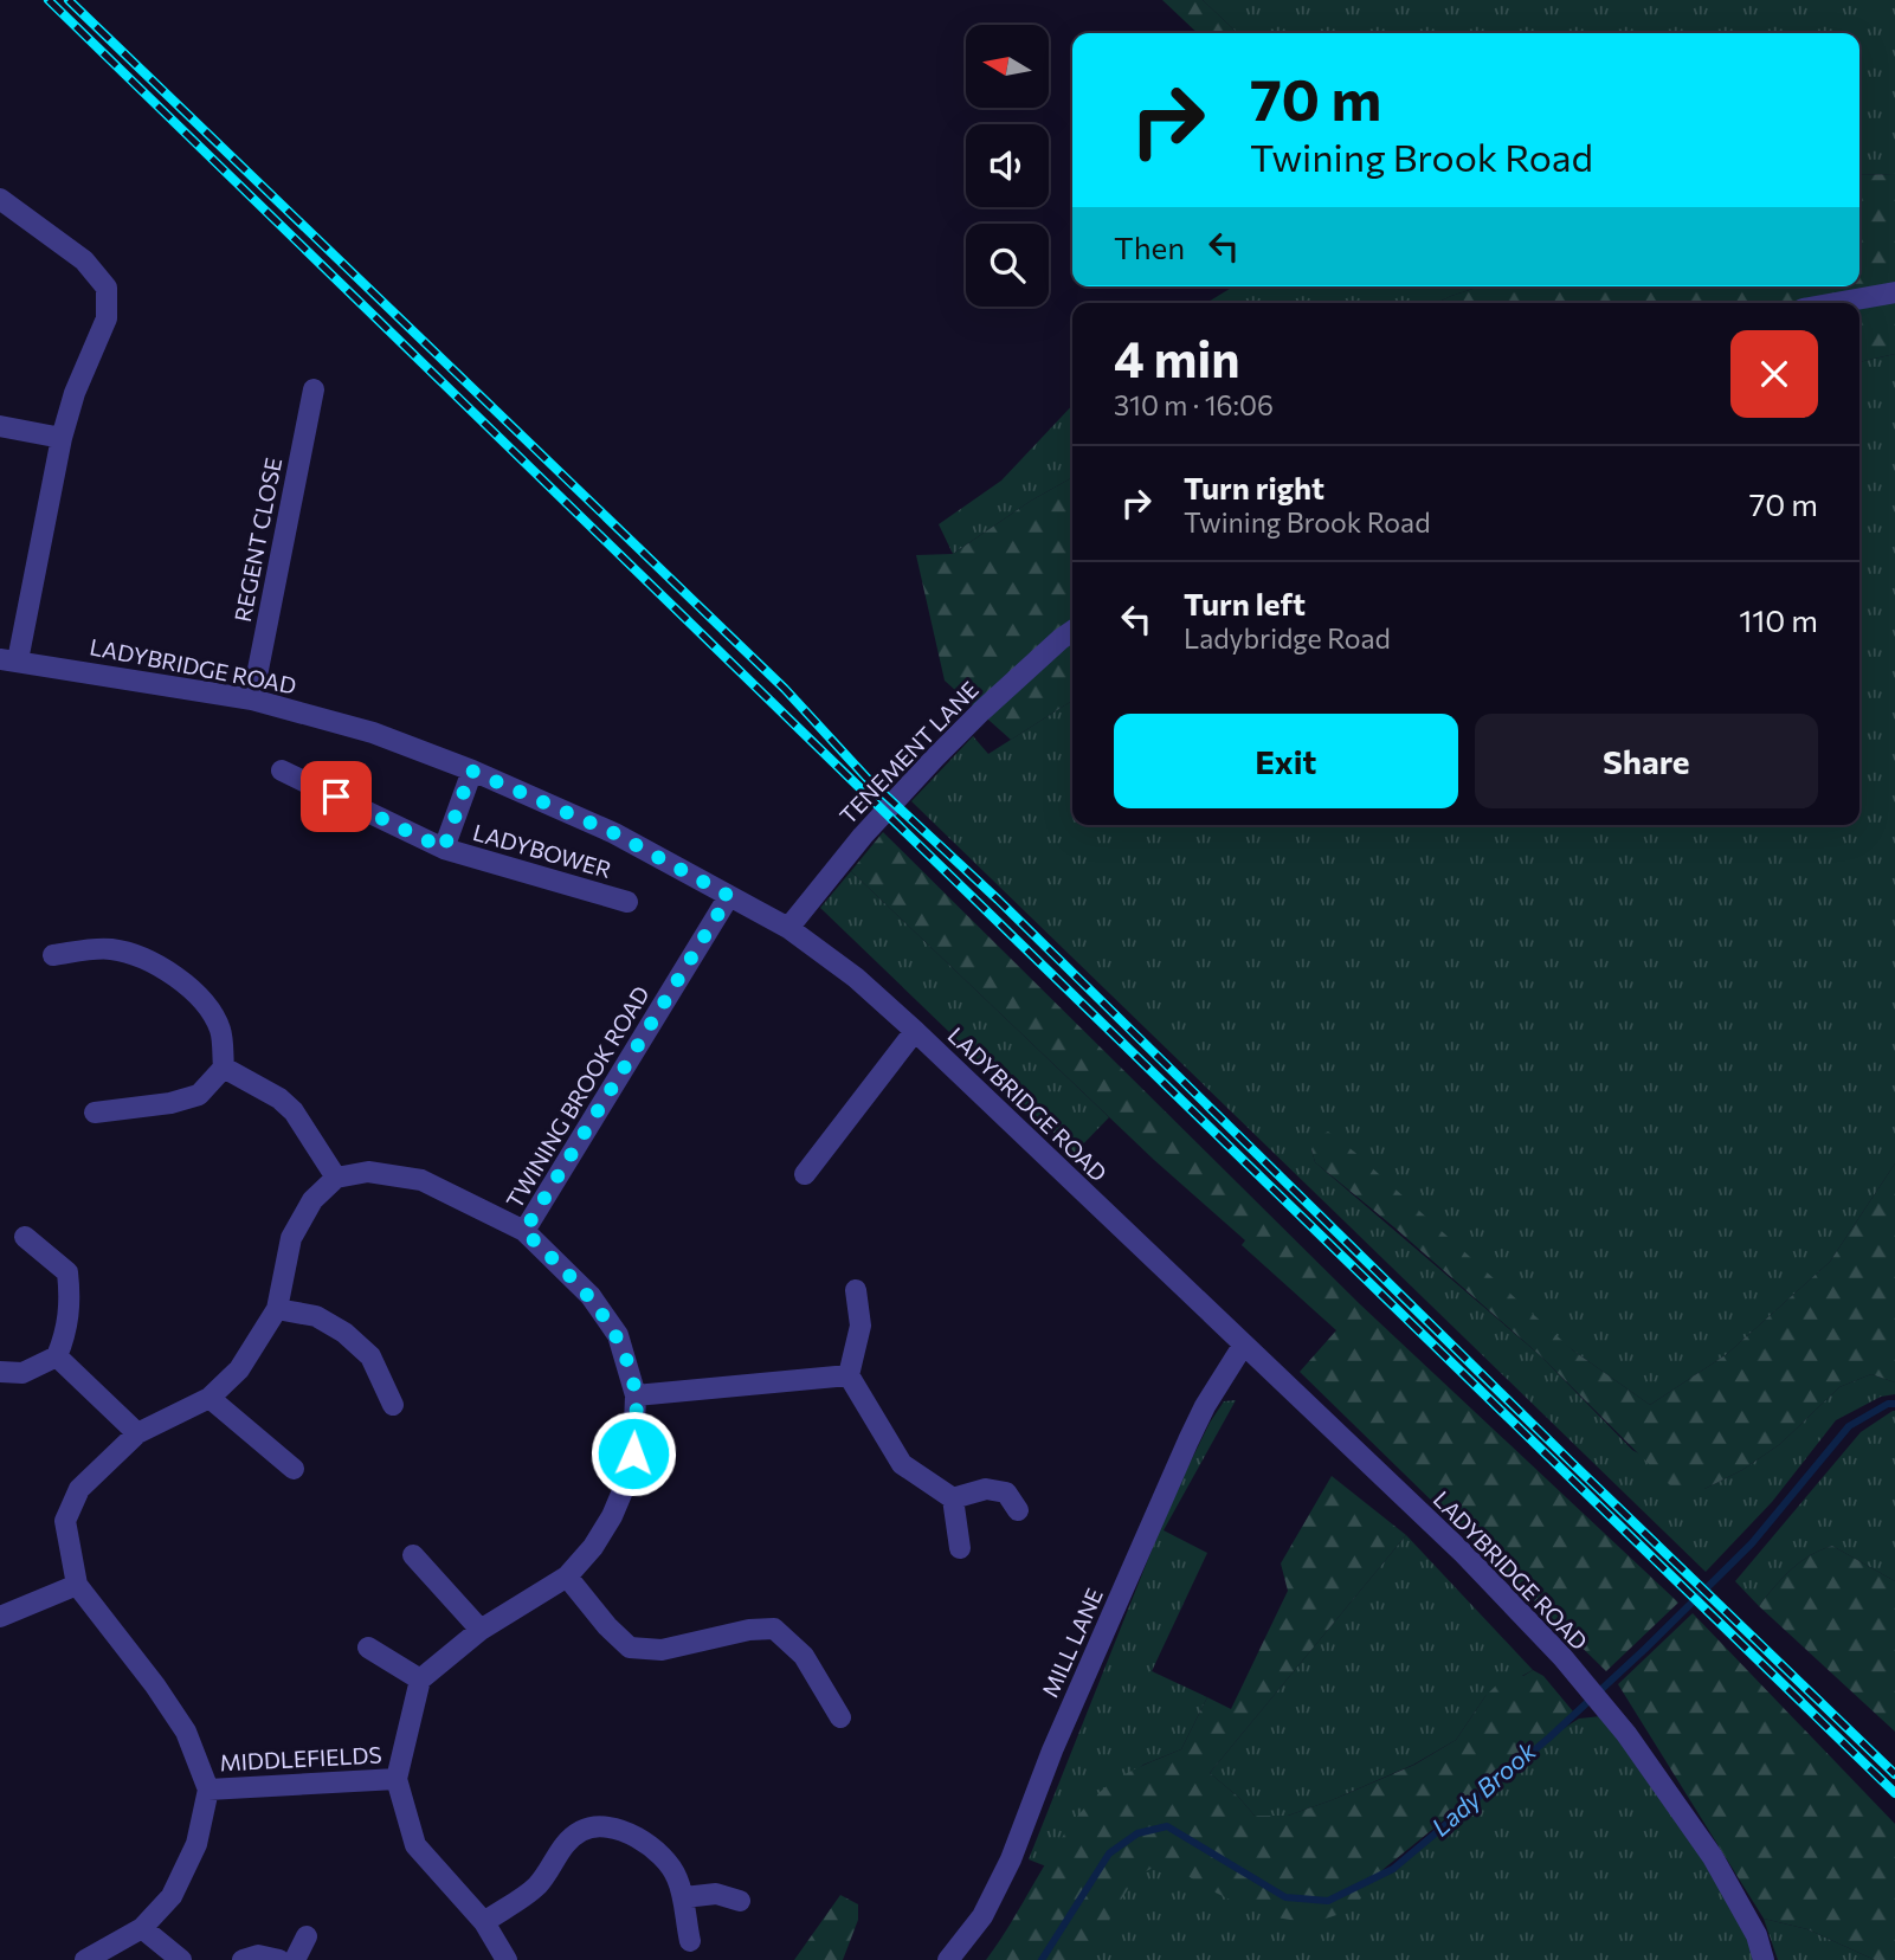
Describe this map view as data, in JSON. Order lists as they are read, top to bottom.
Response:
{
  "streets": {
    "street": [
      "REGENT CLOSE",
      "LADYBRIDGE ROAD",
      "TENEMENT LANE",
      "LADYBOWER",
      "TWINING BROOK ROAD",
      "MILL LANE",
      "MIDDLEFIELDS"
    ]
  },
  "crossings": [
    ["REGENT CLOSE", "LADYBRIDGE ROAD"],
    ["LADYBRIDGE ROAD", "TENEMENT LANE"],
    ["LADYBRIDGE ROAD", "LADYBOWER"],
    ["LADYBRIDGE ROAD", "TWINING BROOK ROAD"],
    ["LADYBRIDGE ROAD", "MILL LANE"]
  ],
  "water": ["Lady Brook"],
  "north": "left",
  "page": {
    "turn": ["70 m", "Twining Brook Road"],
    "then": "Then",
    "heading": ["4 min", "310 m · 16:06"],
    "list": [
      {
        "name": "Turn right",
        "note": "Twining Brook Road",
        "value": "70 m"
      },
      {
        "name": "Turn left",
        "note": "Ladybridge Road",
        "value": "110 m"
      }
    ],
    "buttons": ["Exit", "Share"]
  }
}
